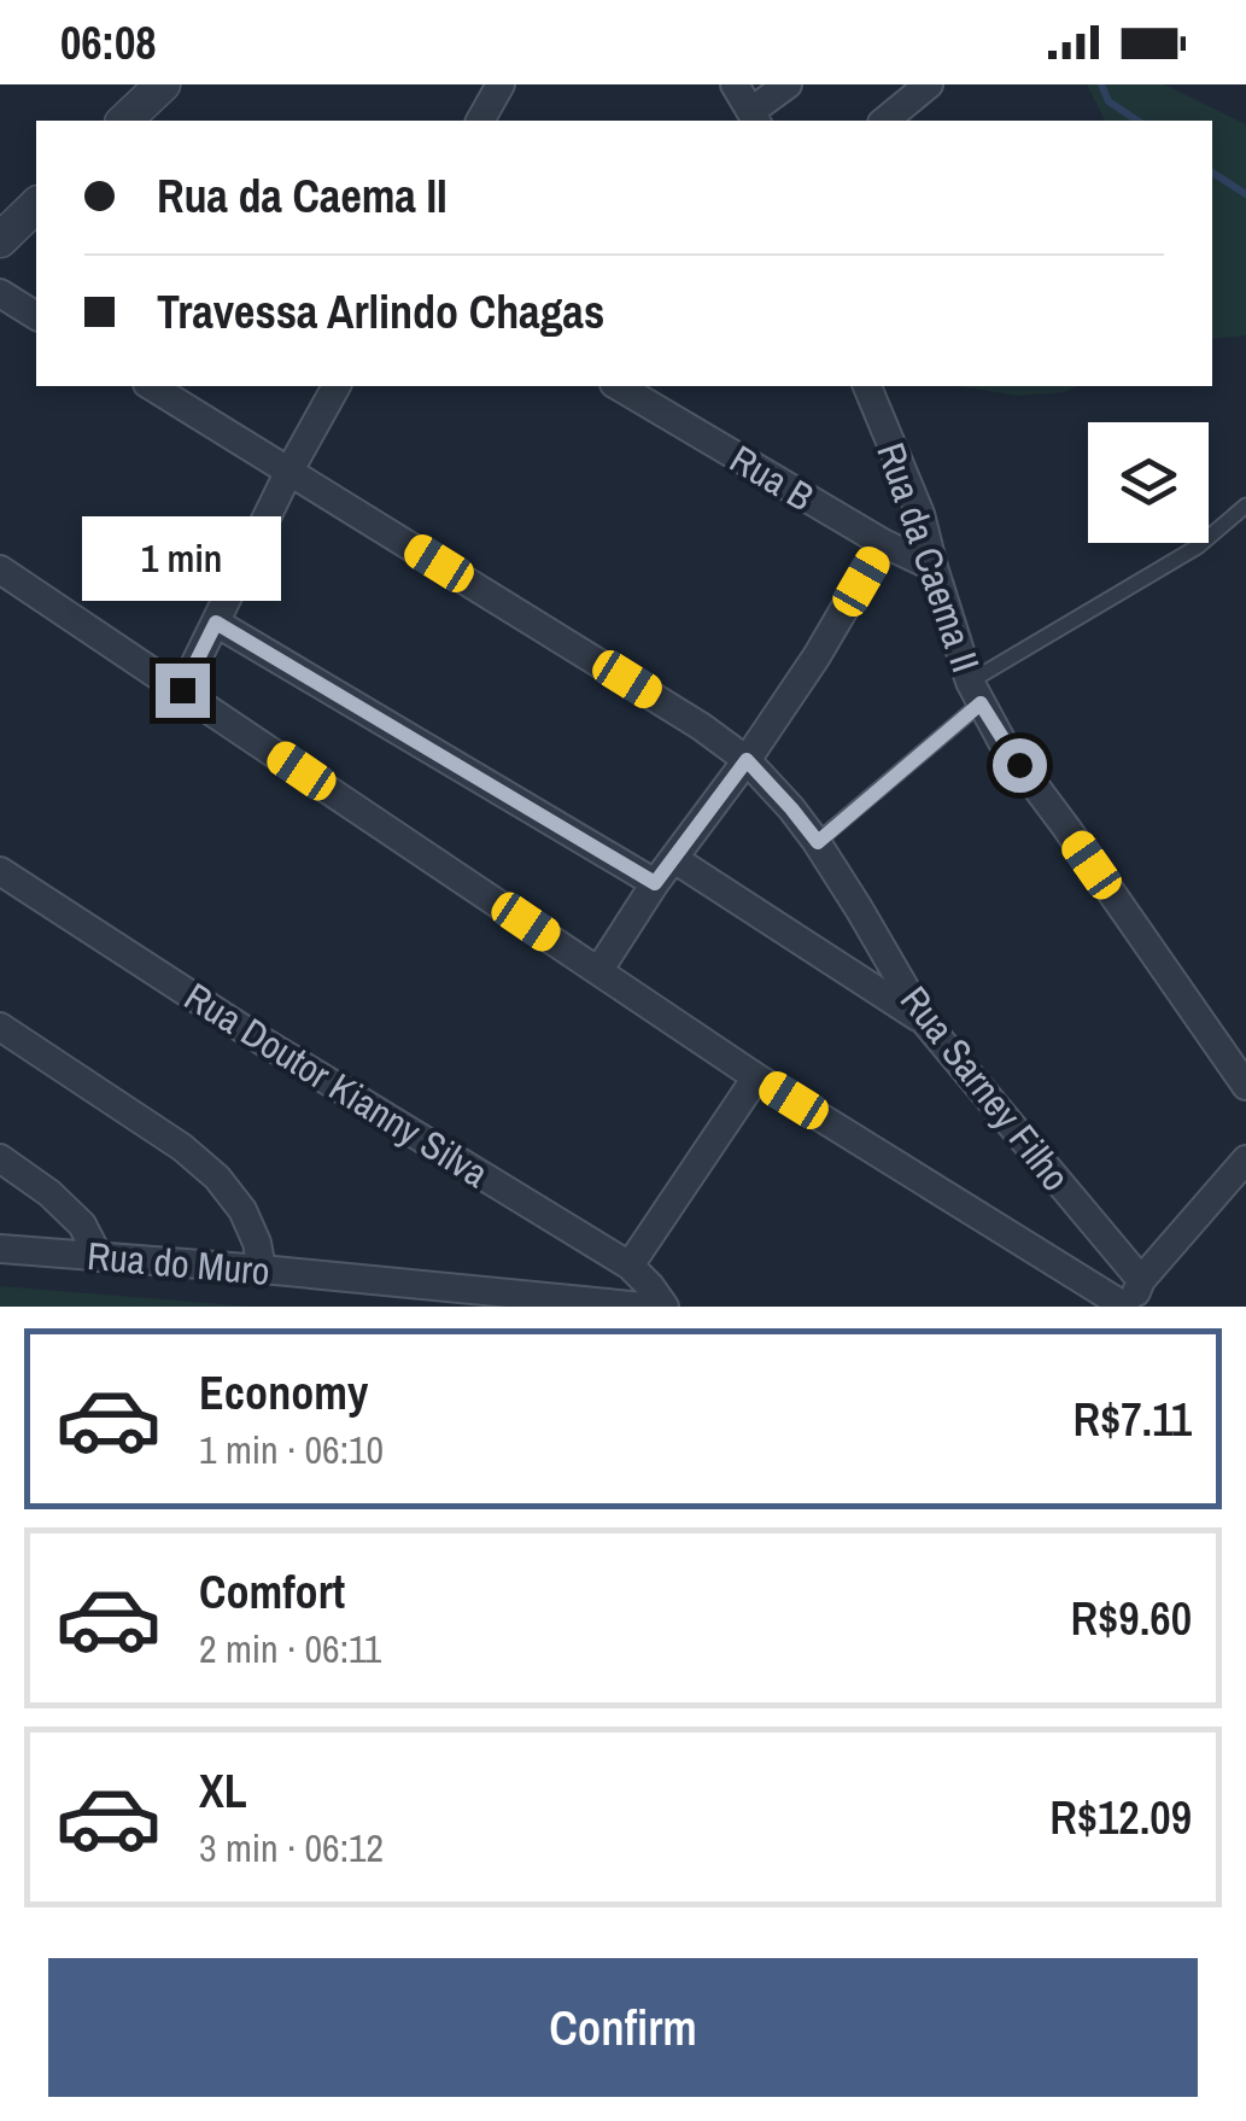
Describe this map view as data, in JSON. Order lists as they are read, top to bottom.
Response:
{
  "streets": {
    "street": [
      "Rua B",
      "Rua da Caema II",
      "Rua Doutor Kianny Silva",
      "Rua Sarney Filho",
      "Rua do Muro"
    ]
  },
  "crossings": [
    ["Rua B", "Rua da Caema II"]
  ],
  "page": {
    "status": "06:08",
    "banner": ["Rua da Caema II", "Travessa Arlindo Chagas"],
    "bubble": "1 min",
    "list": [
      {
        "name": "Economy",
        "note": "1 min · 06:10",
        "value": "R$7.11"
      },
      {
        "name": "Comfort",
        "note": "2 min · 06:11",
        "value": "R$9.60"
      },
      {
        "name": "XL",
        "note": "3 min · 06:12",
        "value": "R$12.09"
      }
    ],
    "buttons": "Confirm"
  }
}
